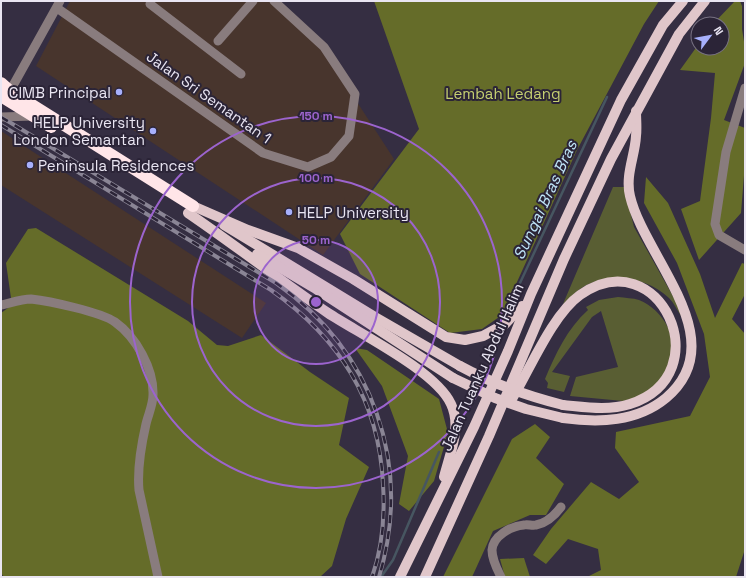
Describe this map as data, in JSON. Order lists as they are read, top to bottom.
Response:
{
  "streets": {
    "main road": ["Jalan Tuanku Abdul Halim"],
    "street": ["Jalan Sri Semantan 1"]
  },
  "water": ["Sungai Bras Bras"],
  "parks": ["Lembah Ledang"],
  "places": [
    "CIMB Principal",
    "HELP University London Semantan",
    "Peninsula Residences",
    "HELP University"
  ],
  "north": "top right",
  "rings": ["150 m", "100 m", "50 m"]
}
